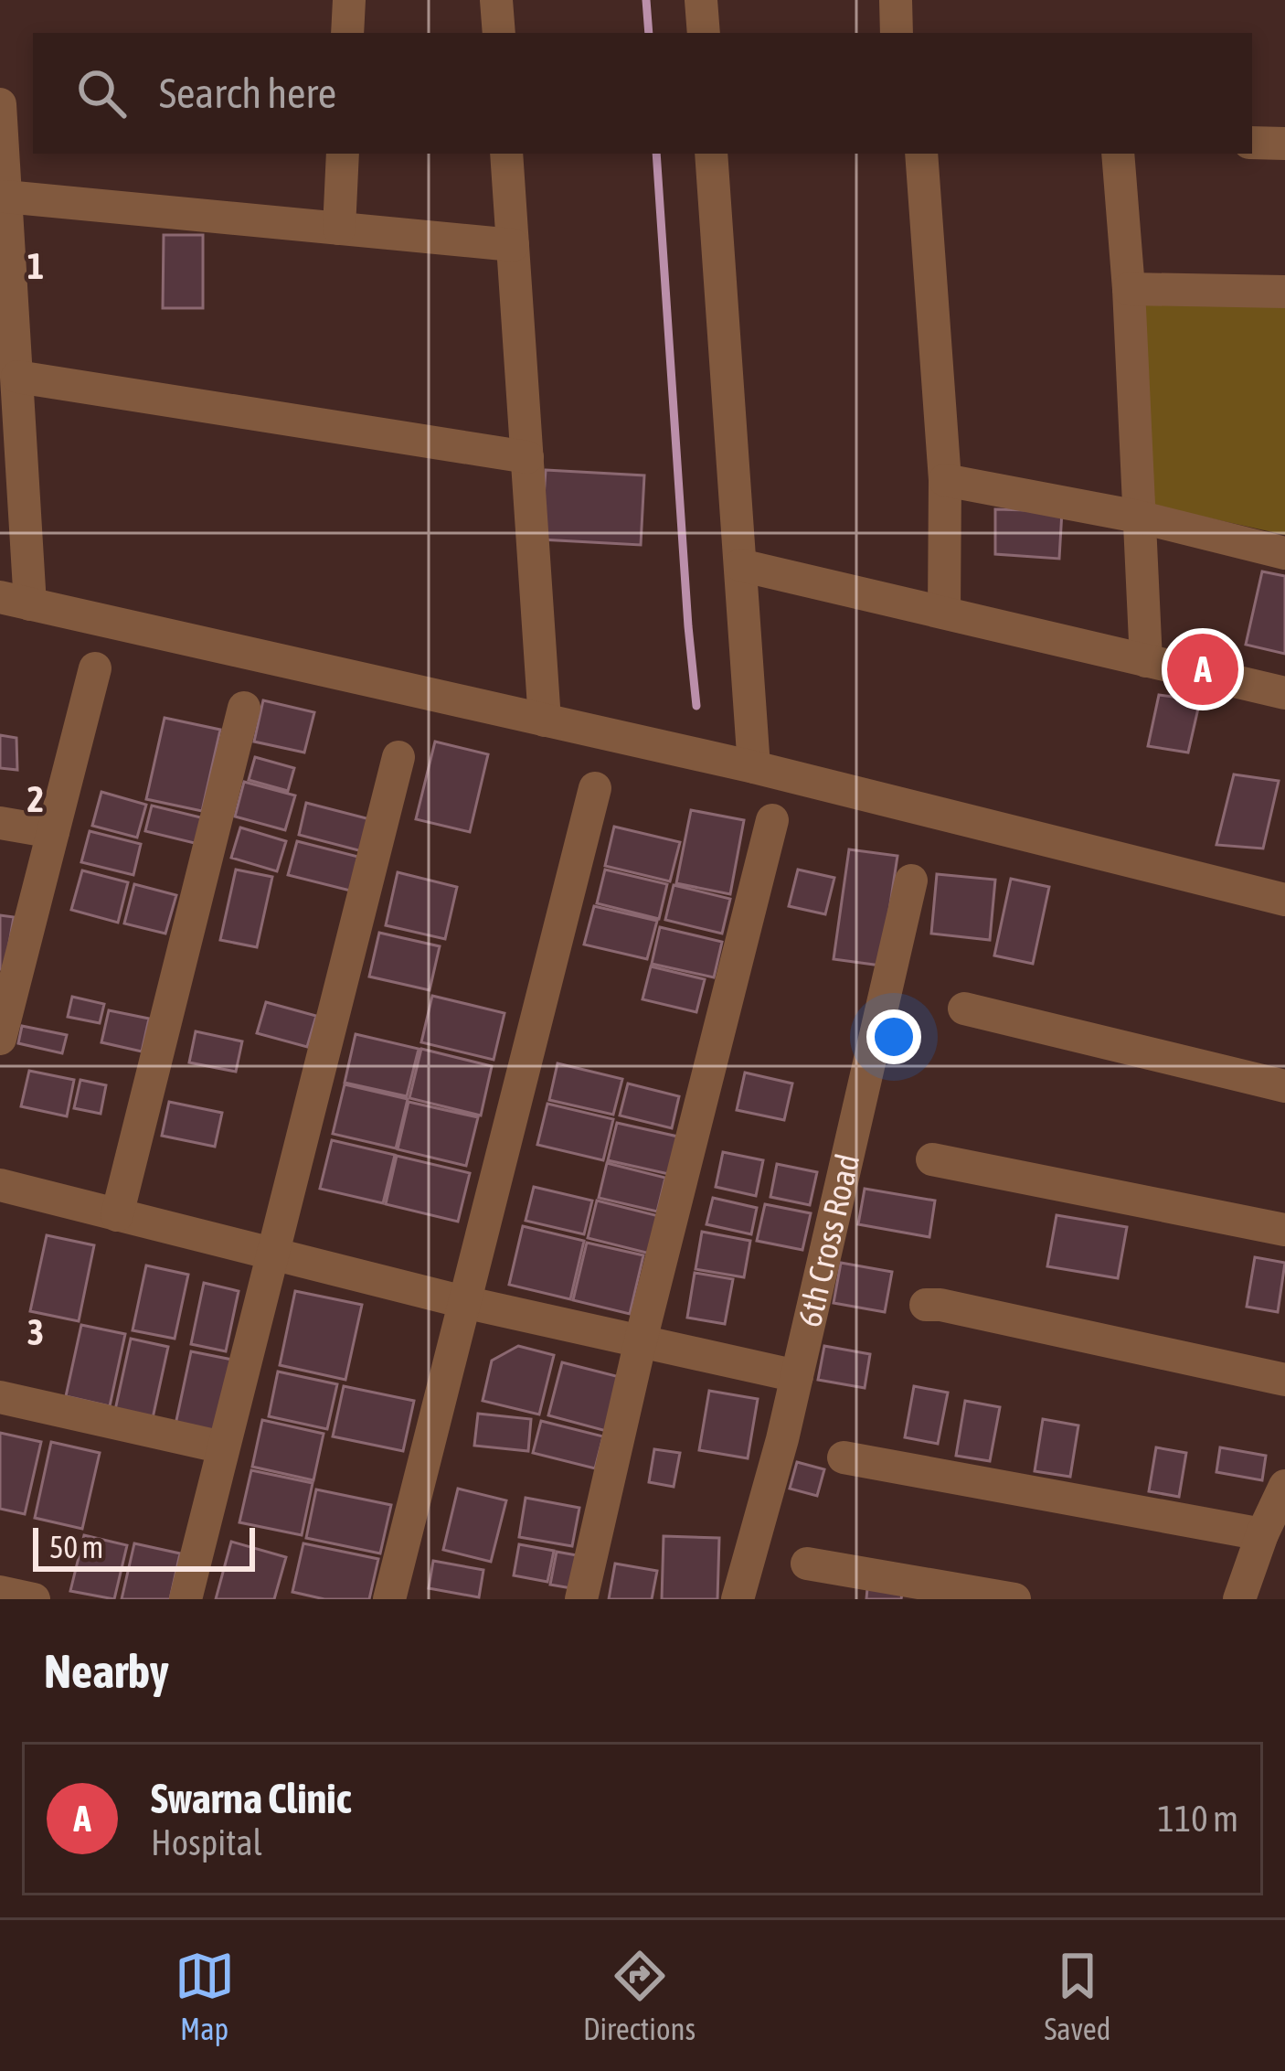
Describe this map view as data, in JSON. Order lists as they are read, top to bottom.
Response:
{
  "streets": {
    "street": ["6th Cross Road"]
  },
  "scale_bar": "50 m",
  "page": {
    "search": "Search here",
    "pins": "A",
    "scale": "50 m",
    "heading": "Nearby",
    "list": [
      {
        "mark": "A",
        "name": "Swarna Clinic",
        "note": "Hospital",
        "value": "110 m"
      }
    ],
    "nav": ["Map", "Directions", "Saved"]
  },
  "grid": {
    "rows": ["1", "2", "3"]
  }
}
